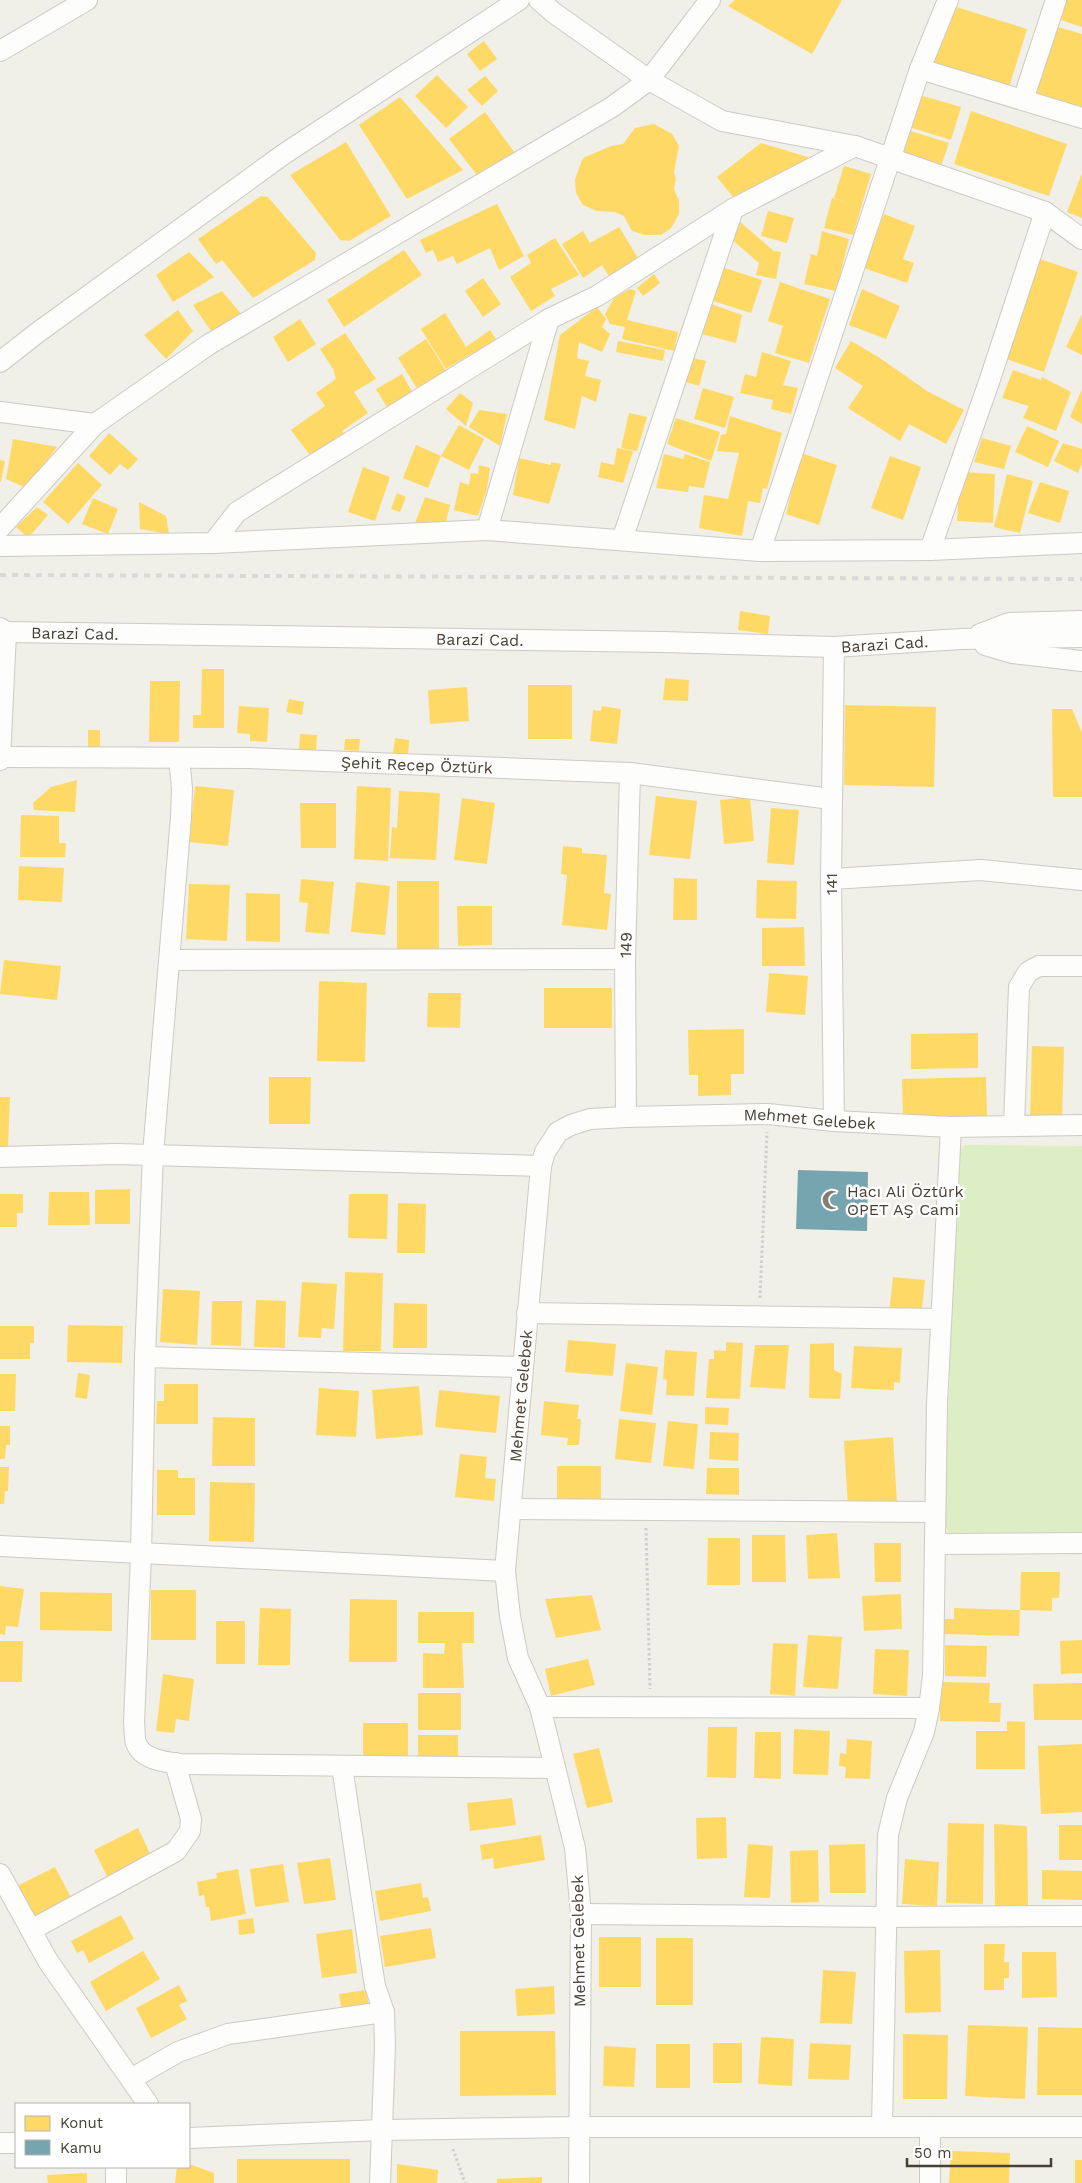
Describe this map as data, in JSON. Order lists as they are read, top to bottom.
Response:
{
  "streets": {
    "street": [
      "Barazi Cad.",
      "Şehit Recep Öztürk",
      "141",
      "149",
      "Mehmet Gelebek"
    ]
  },
  "crossings": [
    ["Barazi Cad.", "141"],
    ["Şehit Recep Öztürk", "141"],
    ["Şehit Recep Öztürk", "149"],
    ["141", "Mehmet Gelebek"],
    ["149", "Mehmet Gelebek"]
  ],
  "places": {
    "mosque": ["Hacı Ali Öztürk OPET AŞ Cami"]
  },
  "legend": ["Konut", "Kamu"],
  "scale_bar": "50 m"
}
